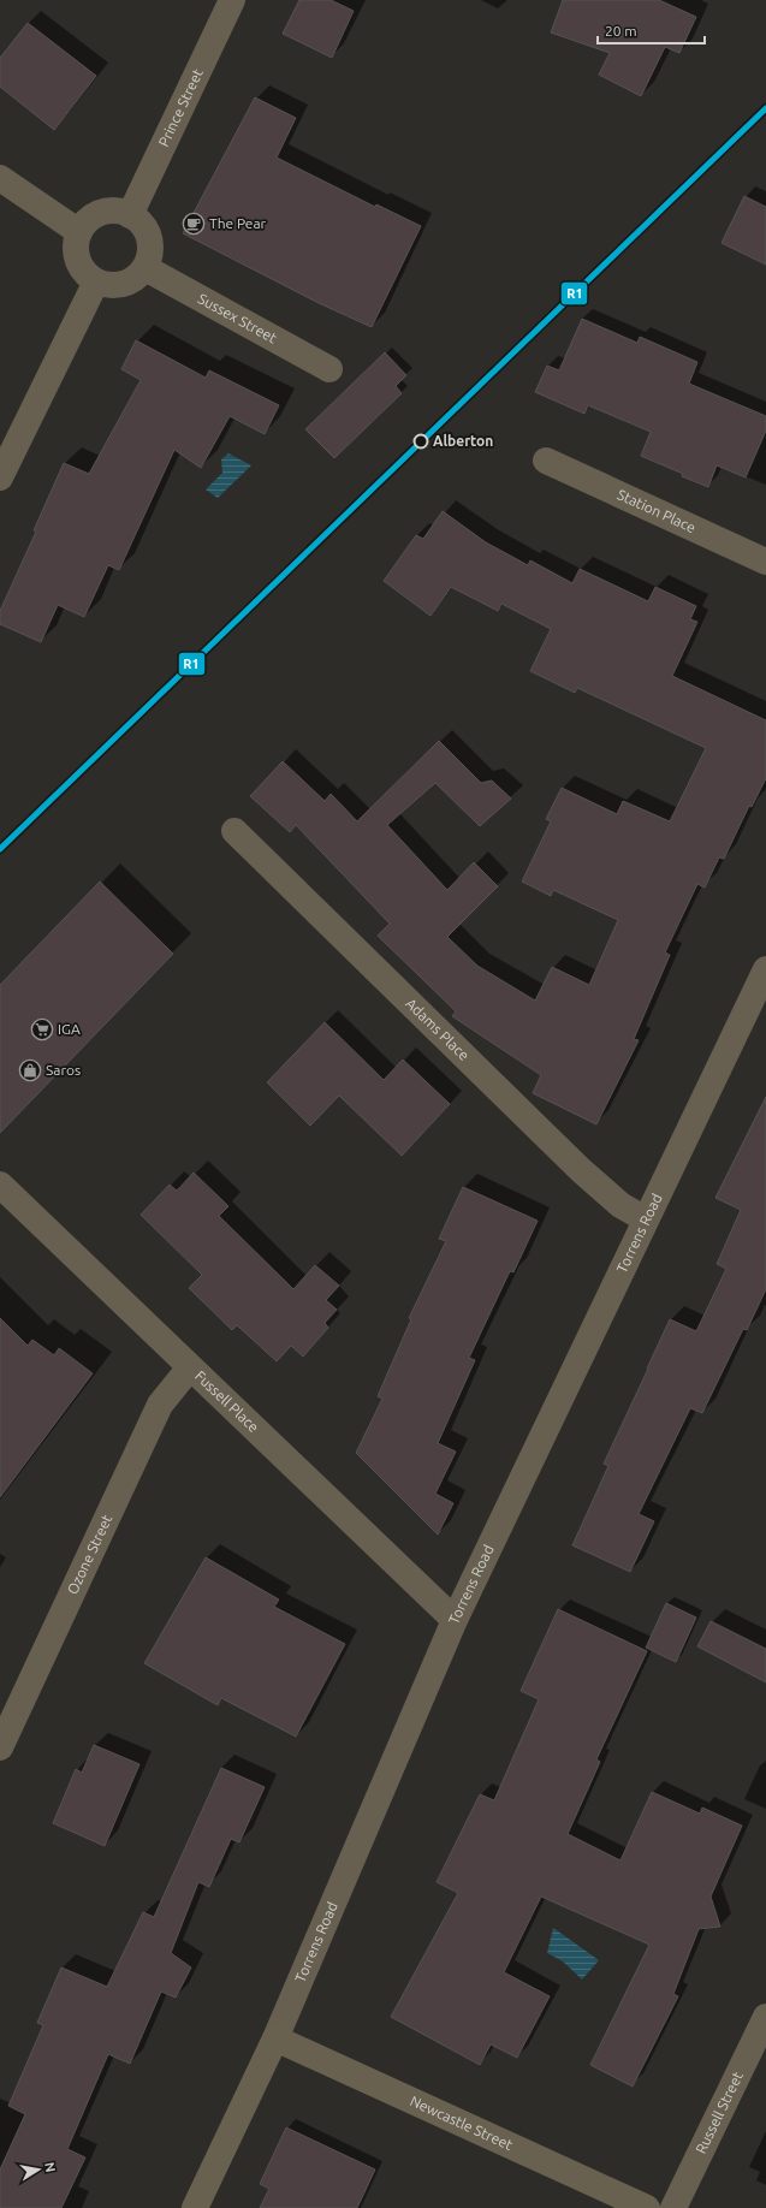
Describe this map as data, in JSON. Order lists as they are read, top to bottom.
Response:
{
  "streets": {
    "street": [
      "Prince Street",
      "Sussex Street",
      "Station Place",
      "Adams Place",
      "Torrens Road",
      "Fussell Place",
      "Ozone Street",
      "Russell Street",
      "Newcastle Street"
    ]
  },
  "crossings": [
    ["Prince Street", "Sussex Street"],
    ["Adams Place", "Torrens Road"],
    ["Torrens Road", "Fussell Place"],
    ["Torrens Road", "Newcastle Street"],
    ["Fussell Place", "Ozone Street"]
  ],
  "places": {
    "cafe": ["The Pear"],
    "other": ["Alberton"],
    "supermarket": ["IGA"],
    "shop": ["Saros"]
  },
  "lines": ["transit line R1"],
  "scale_bar": "20 m",
  "north": "right"
}
